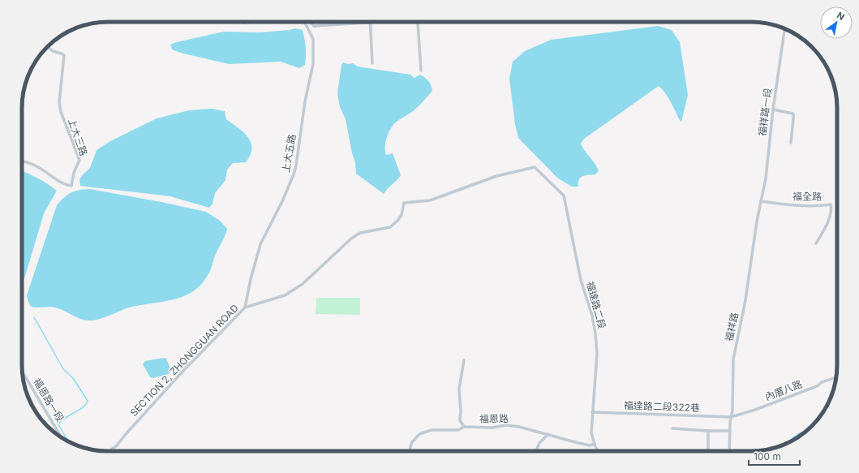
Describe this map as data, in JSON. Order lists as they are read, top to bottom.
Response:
{
  "streets": {
    "street": [
      "福祥路一段",
      "上大三路",
      "上大五路",
      "福全路",
      "福達路二段",
      "福祥路",
      "SECTION 2, ZHONGGUAN ROAD",
      "內厝八路",
      "福恩路一段",
      "福達路二段322巷",
      "福恩路"
    ]
  },
  "crossings": [
    ["福祥路一段", "福全路"],
    ["福祥路一段", "福祥路"],
    ["上大五路", "SECTION 2, ZHONGGUAN ROAD"],
    ["福全路", "福祥路"],
    ["福達路二段", "SECTION 2, ZHONGGUAN ROAD"],
    ["福達路二段", "福達路二段322巷"],
    ["福達路二段", "福恩路"],
    ["福祥路", "內厝八路"],
    ["福祥路", "福達路二段322巷"],
    ["內厝八路", "福達路二段322巷"]
  ],
  "scale_bar": "100 m",
  "north": "top right"
}
